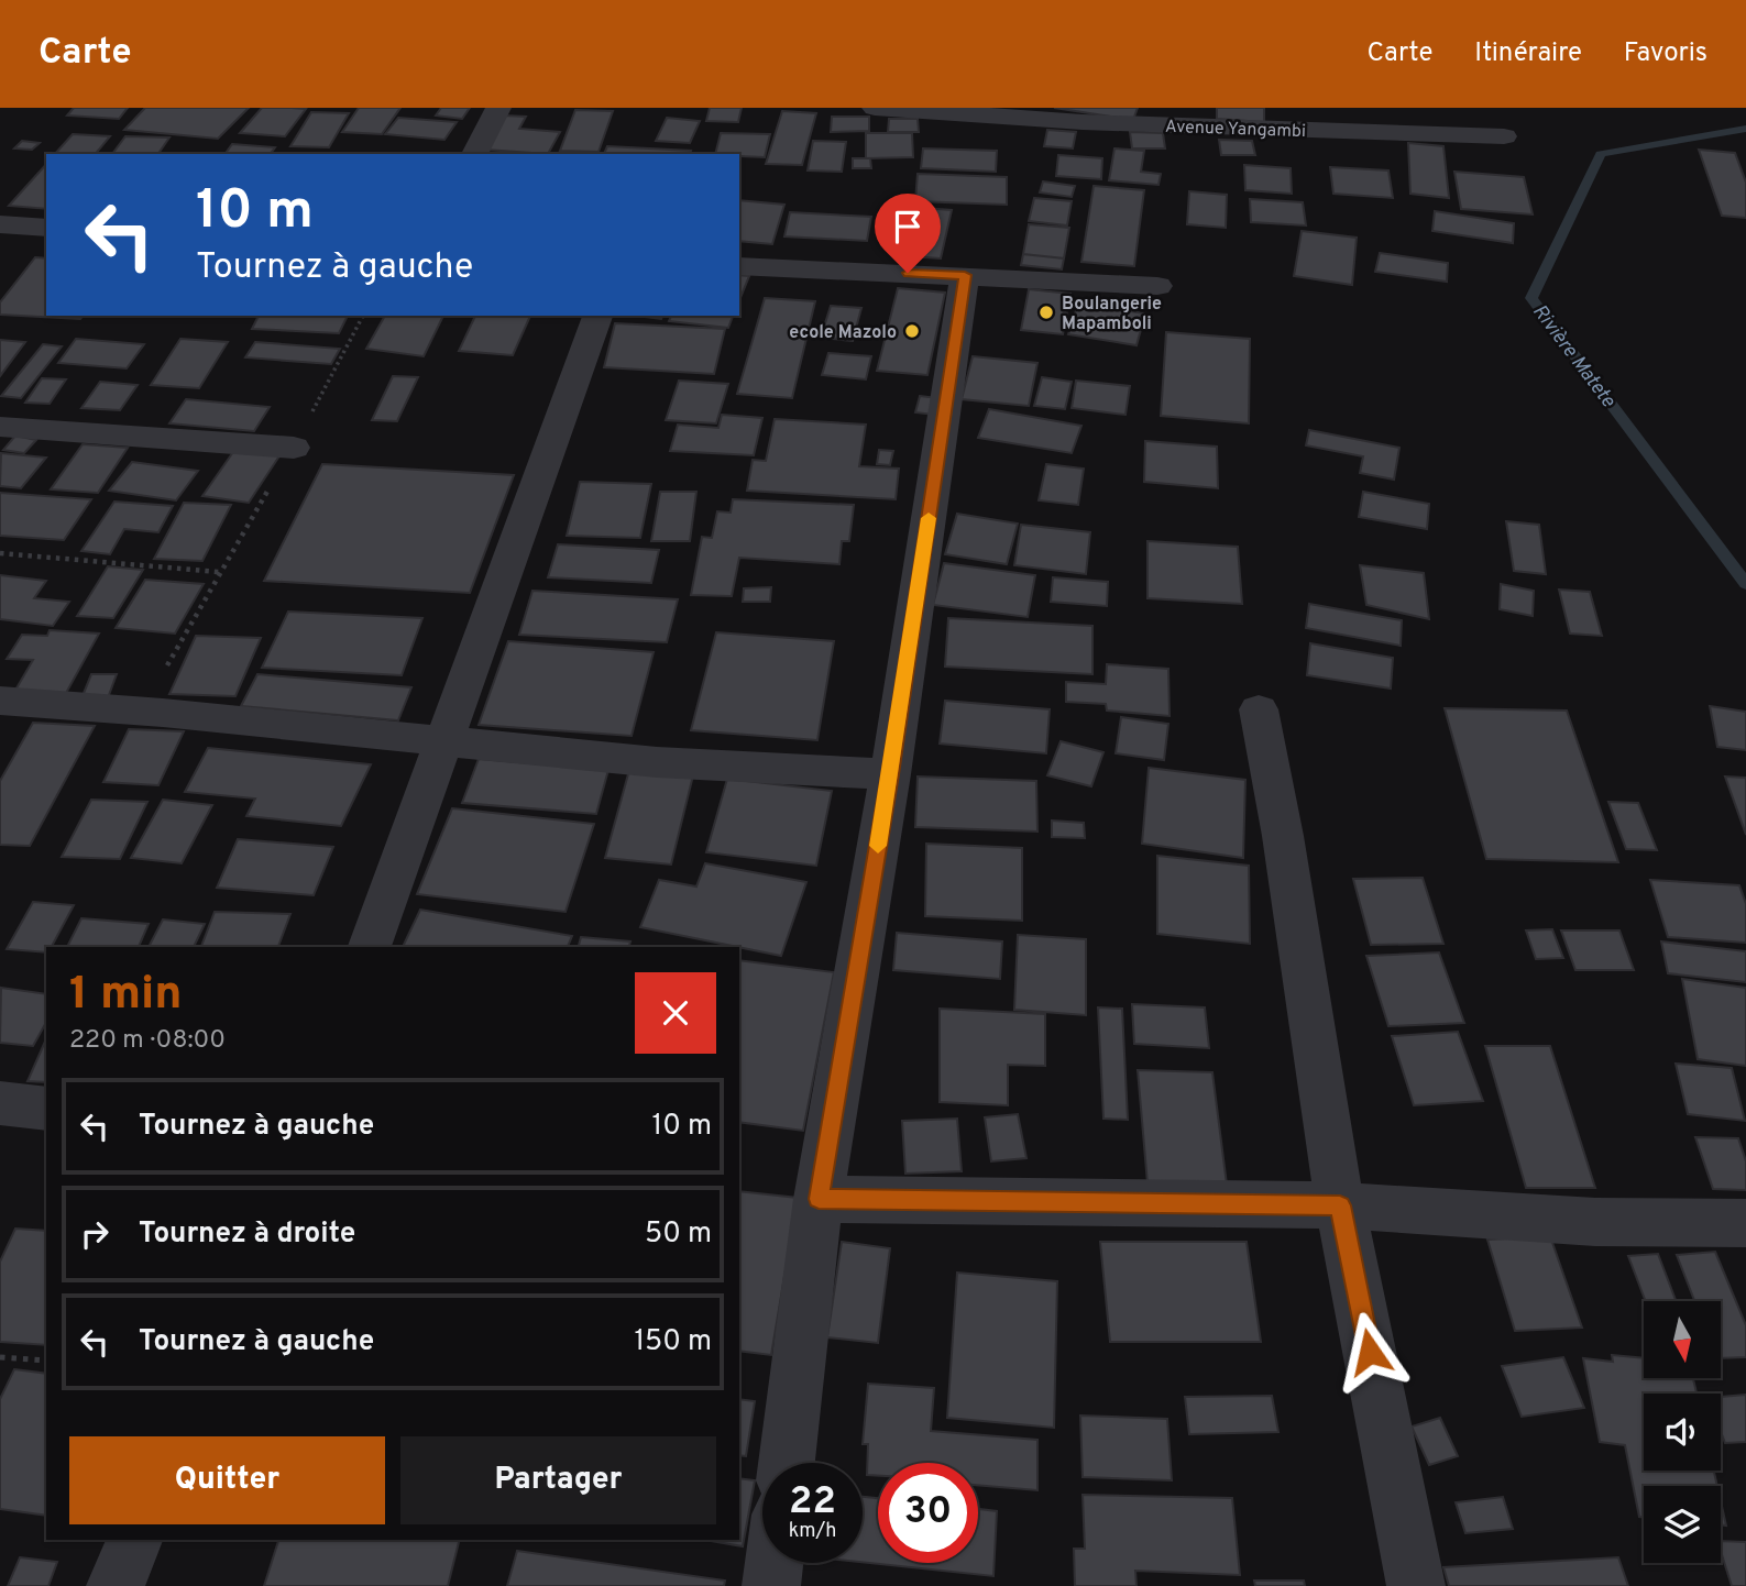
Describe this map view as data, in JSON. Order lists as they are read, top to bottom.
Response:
{
  "streets": {
    "street": ["Avenue Yangambi"]
  },
  "water": ["Rivière Matete"],
  "places": ["Boulangerie Mapamboli", "ecole Mazolo"],
  "north": "bottom",
  "page": {
    "header": "Carte",
    "nav": ["Carte", "Itinéraire", "Favoris"],
    "turn": ["10 m", "Tournez à gauche"],
    "heading": ["1 min", "220 m · 08:00"],
    "list": [
      {
        "name": "Tournez à gauche",
        "value": "10 m"
      },
      {
        "name": "Tournez à droite",
        "value": "50 m"
      },
      {
        "name": "Tournez à gauche",
        "value": "150 m"
      }
    ],
    "buttons": ["Quitter", "Partager"],
    "speed": "22 km/h",
    "limit": "30"
  }
}
